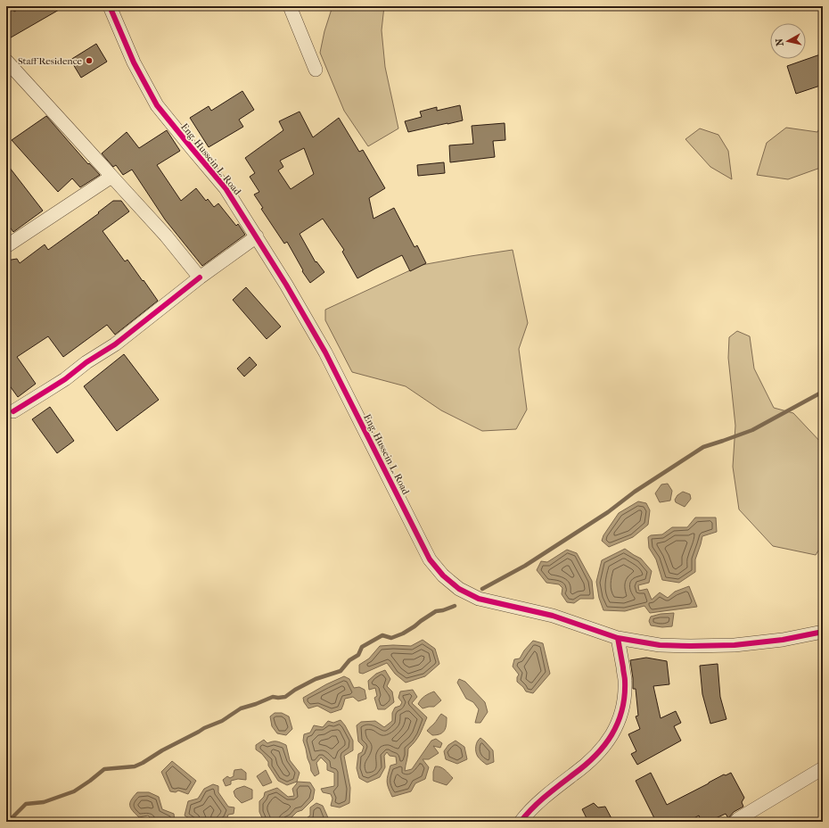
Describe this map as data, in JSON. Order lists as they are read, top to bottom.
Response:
{
  "streets": {
    "street": ["Eng. Hussein L. Road"]
  },
  "places": ["Staff Residence"],
  "north": "left"
}
